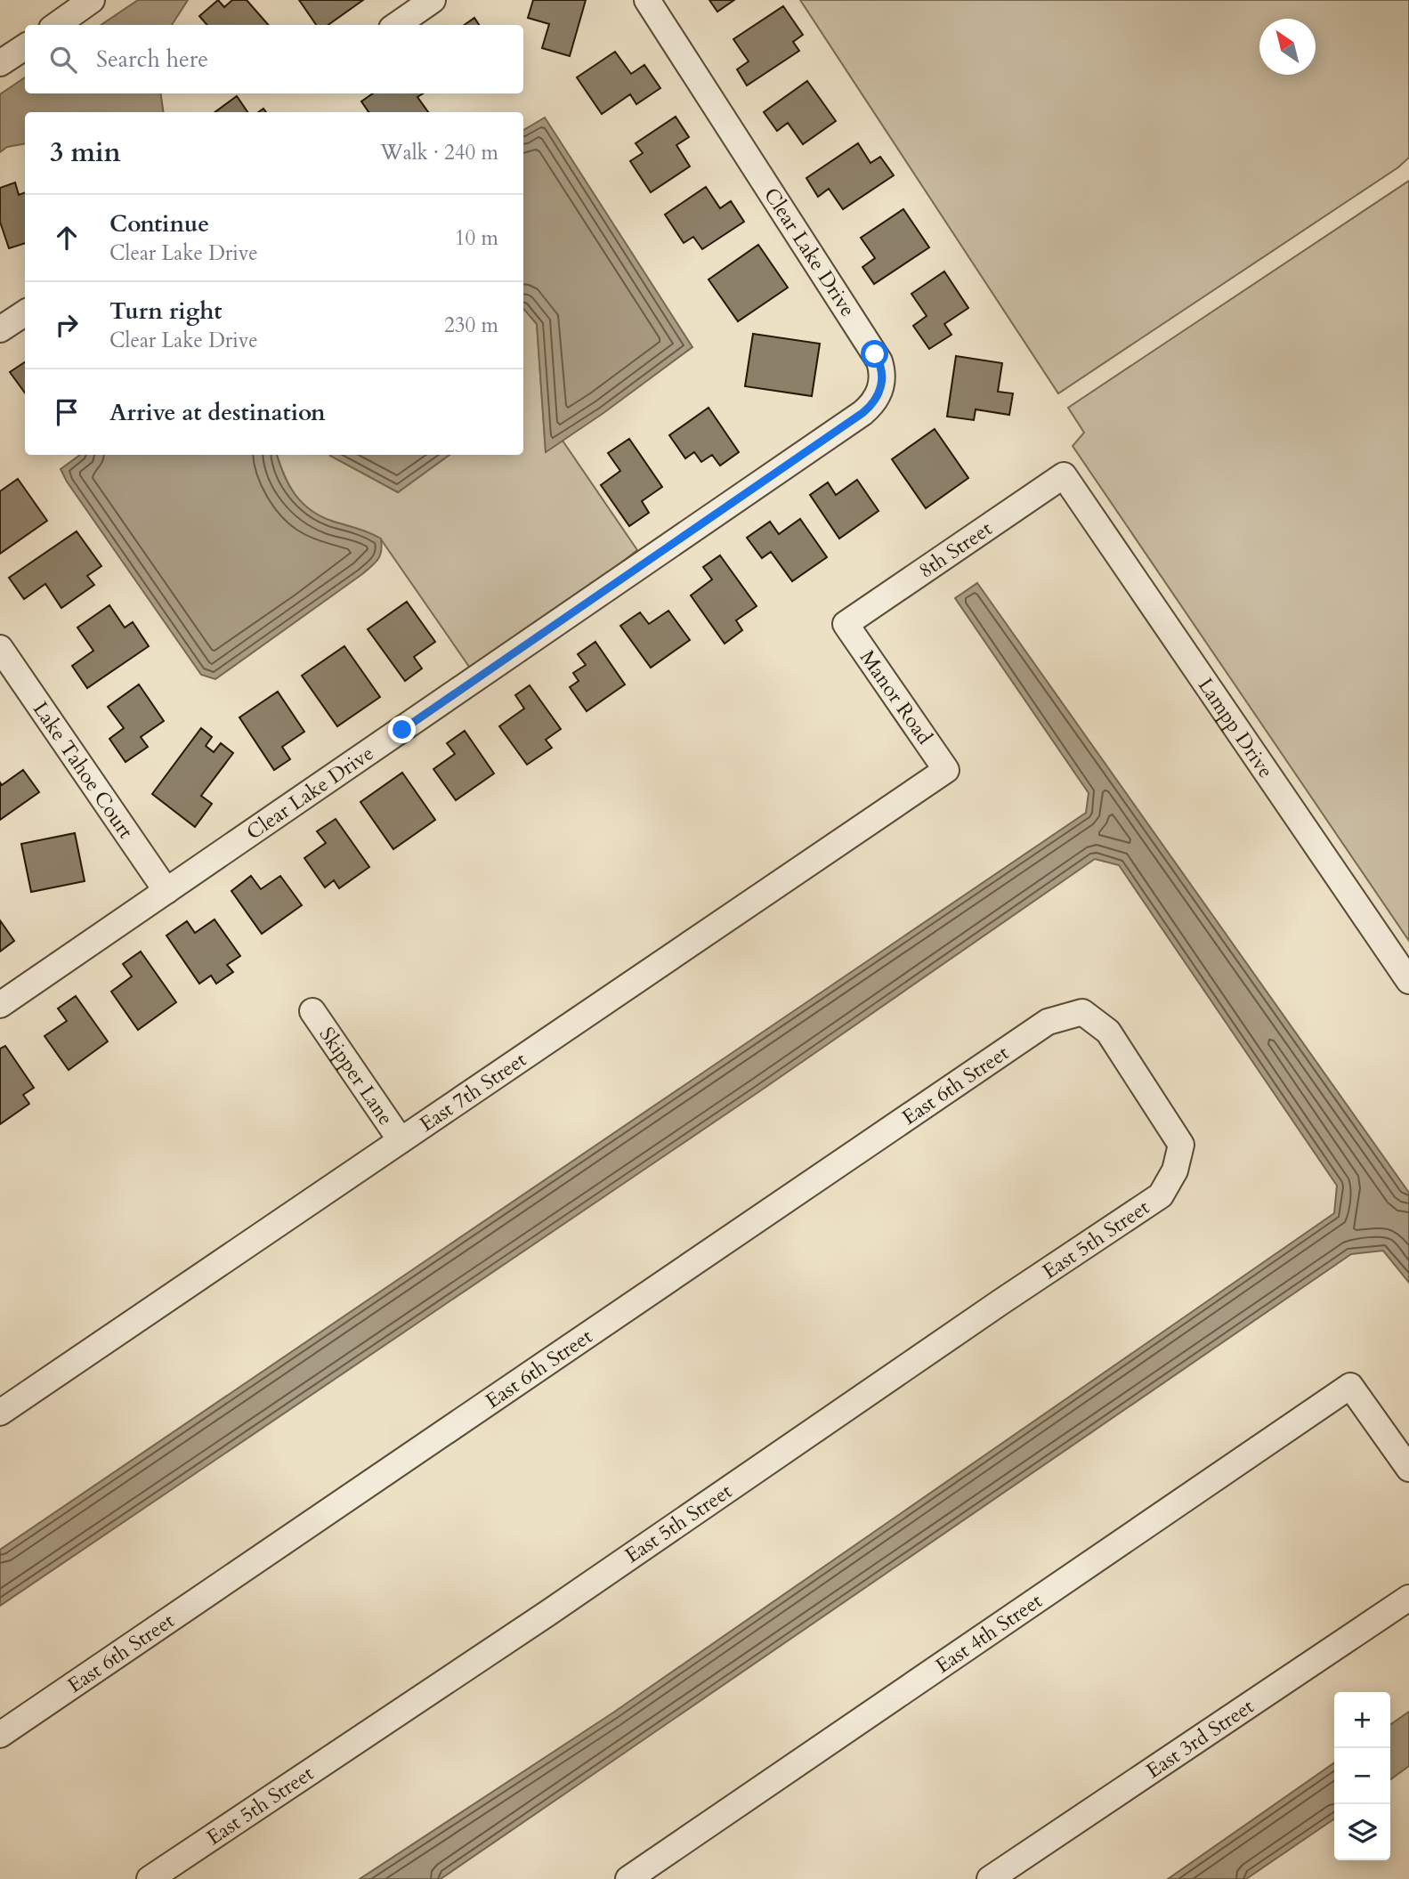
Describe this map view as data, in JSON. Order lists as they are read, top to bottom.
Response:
{
  "streets": {
    "street": [
      "Clear Lake Drive",
      "8th Street",
      "Manor Road",
      "Lampp Drive",
      "Lake Tahoe Court",
      "Skipper Lane",
      "East 6th Street",
      "East 7th Street",
      "East 5th Street",
      "East 4th Street",
      "East 3rd Street"
    ]
  },
  "crossings": [
    ["Clear Lake Drive", "Lake Tahoe Court"],
    ["8th Street", "Manor Road"],
    ["8th Street", "Lampp Drive"],
    ["Manor Road", "East 7th Street"],
    ["Skipper Lane", "East 7th Street"],
    ["East 6th Street", "East 5th Street"]
  ],
  "north": "top left",
  "page": {
    "search": "Search here",
    "heading": ["3 min", "Walk · 240 m"],
    "list": [
      ["Continue", "Clear Lake Drive", "10 m"],
      ["Turn right", "Clear Lake Drive", "230 m"],
      "Arrive at destination"
    ],
    "map_buttons": ["+", "−"]
  }
}
